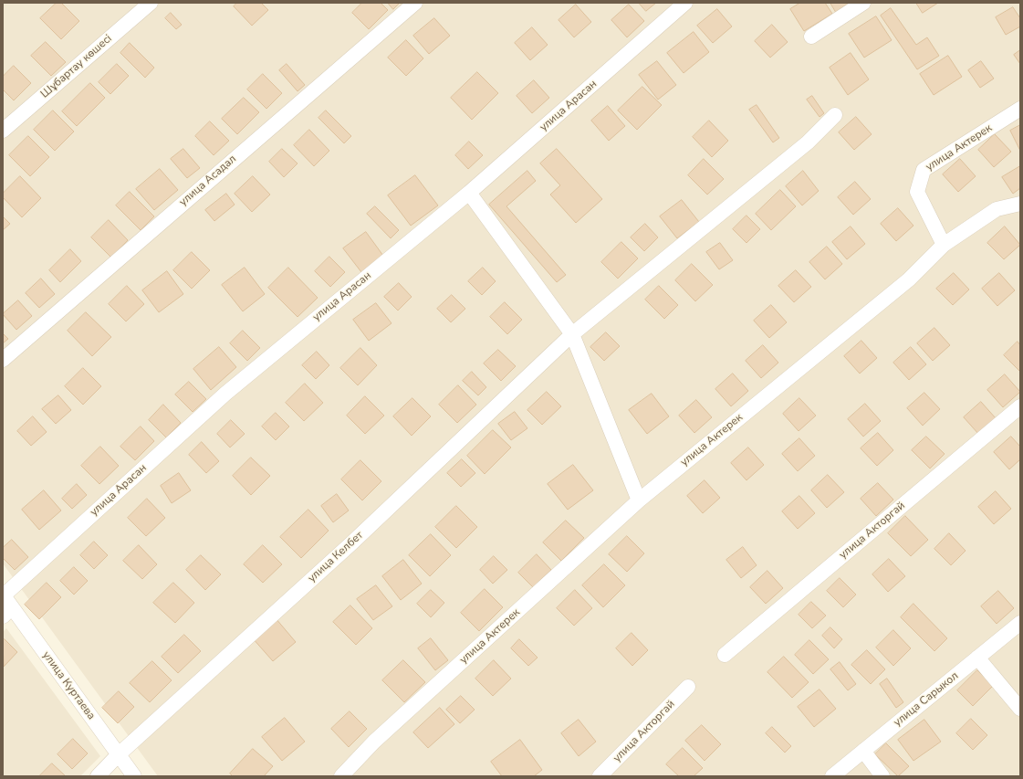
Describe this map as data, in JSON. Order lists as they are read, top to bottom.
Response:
{
  "streets": {
    "street": [
      "Шұбартау көшесі",
      "улица Арасан",
      "улица Актерек",
      "улица Асадал",
      "улица Акторгай",
      "улица Келбет",
      "улица Куртаева",
      "улица Сарыкол"
    ]
  },
  "crossings": [
    ["улица Арасан", "улица Куртаева"],
    ["улица Келбет", "улица Куртаева"]
  ]
}
